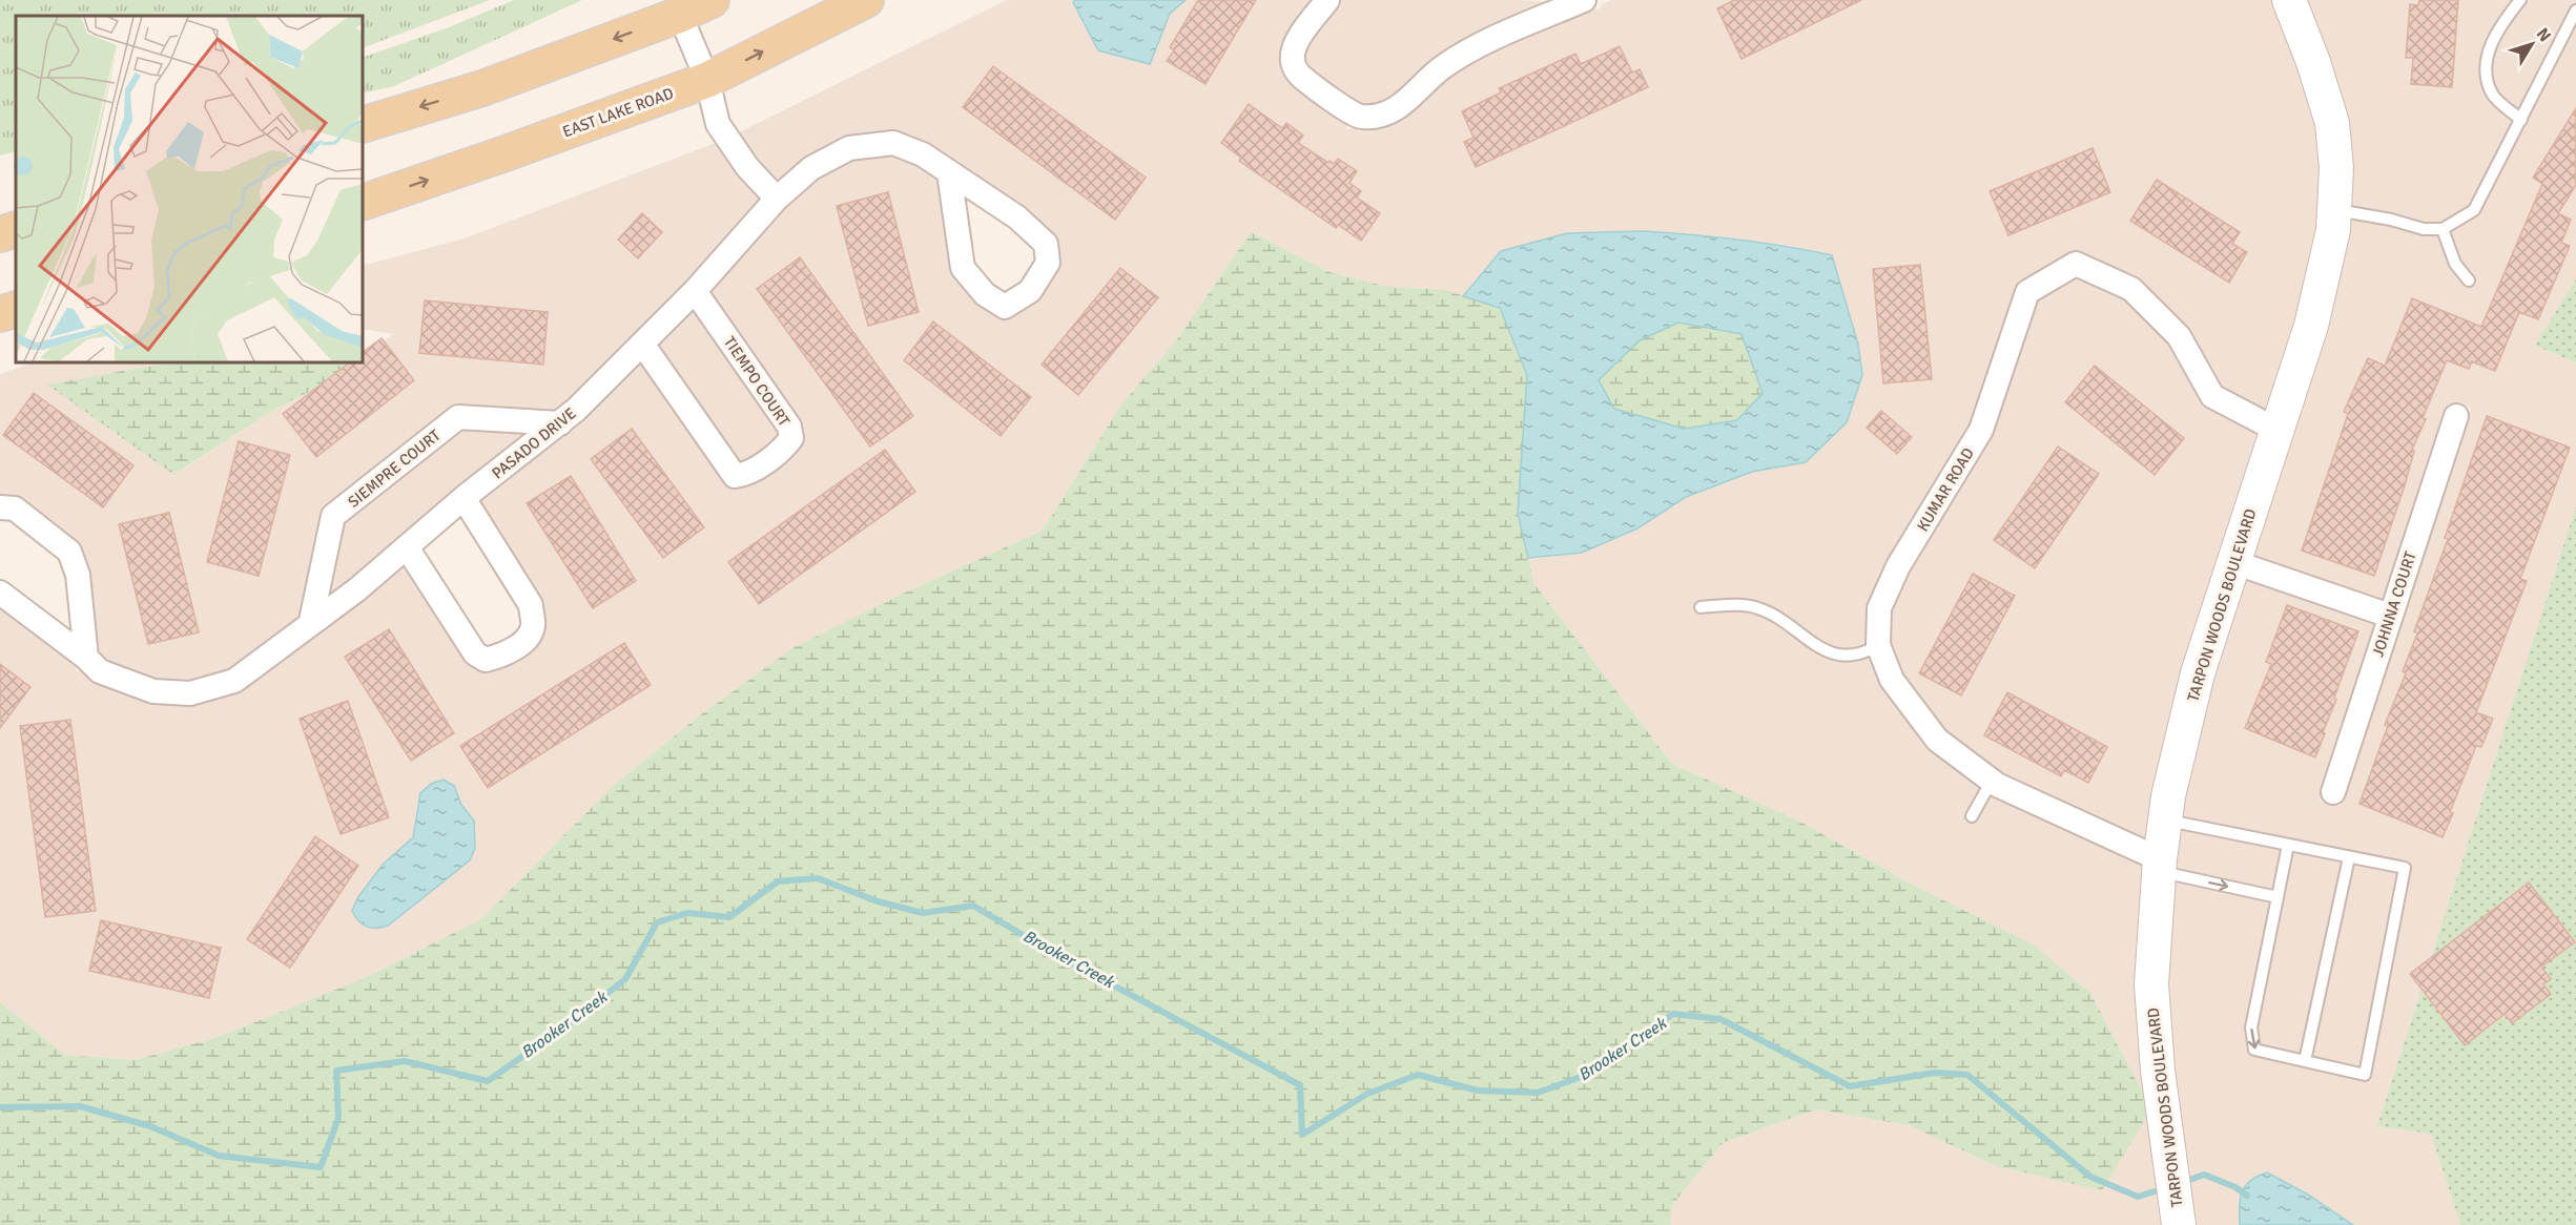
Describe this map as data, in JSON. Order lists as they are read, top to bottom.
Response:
{
  "streets": {
    "main road": ["EAST LAKE ROAD"],
    "street": [
      "TIEMPO COURT",
      "PASADO DRIVE",
      "SIEMPRE COURT",
      "KUMAR ROAD",
      "JOHNNA COURT",
      "TARPON WOODS BOULEVARD"
    ]
  },
  "crossings": [
    ["TIEMPO COURT", "PASADO DRIVE"],
    ["PASADO DRIVE", "SIEMPRE COURT"],
    ["KUMAR ROAD", "TARPON WOODS BOULEVARD"]
  ],
  "water": ["Brooker Creek"],
  "north": "top right"
}
